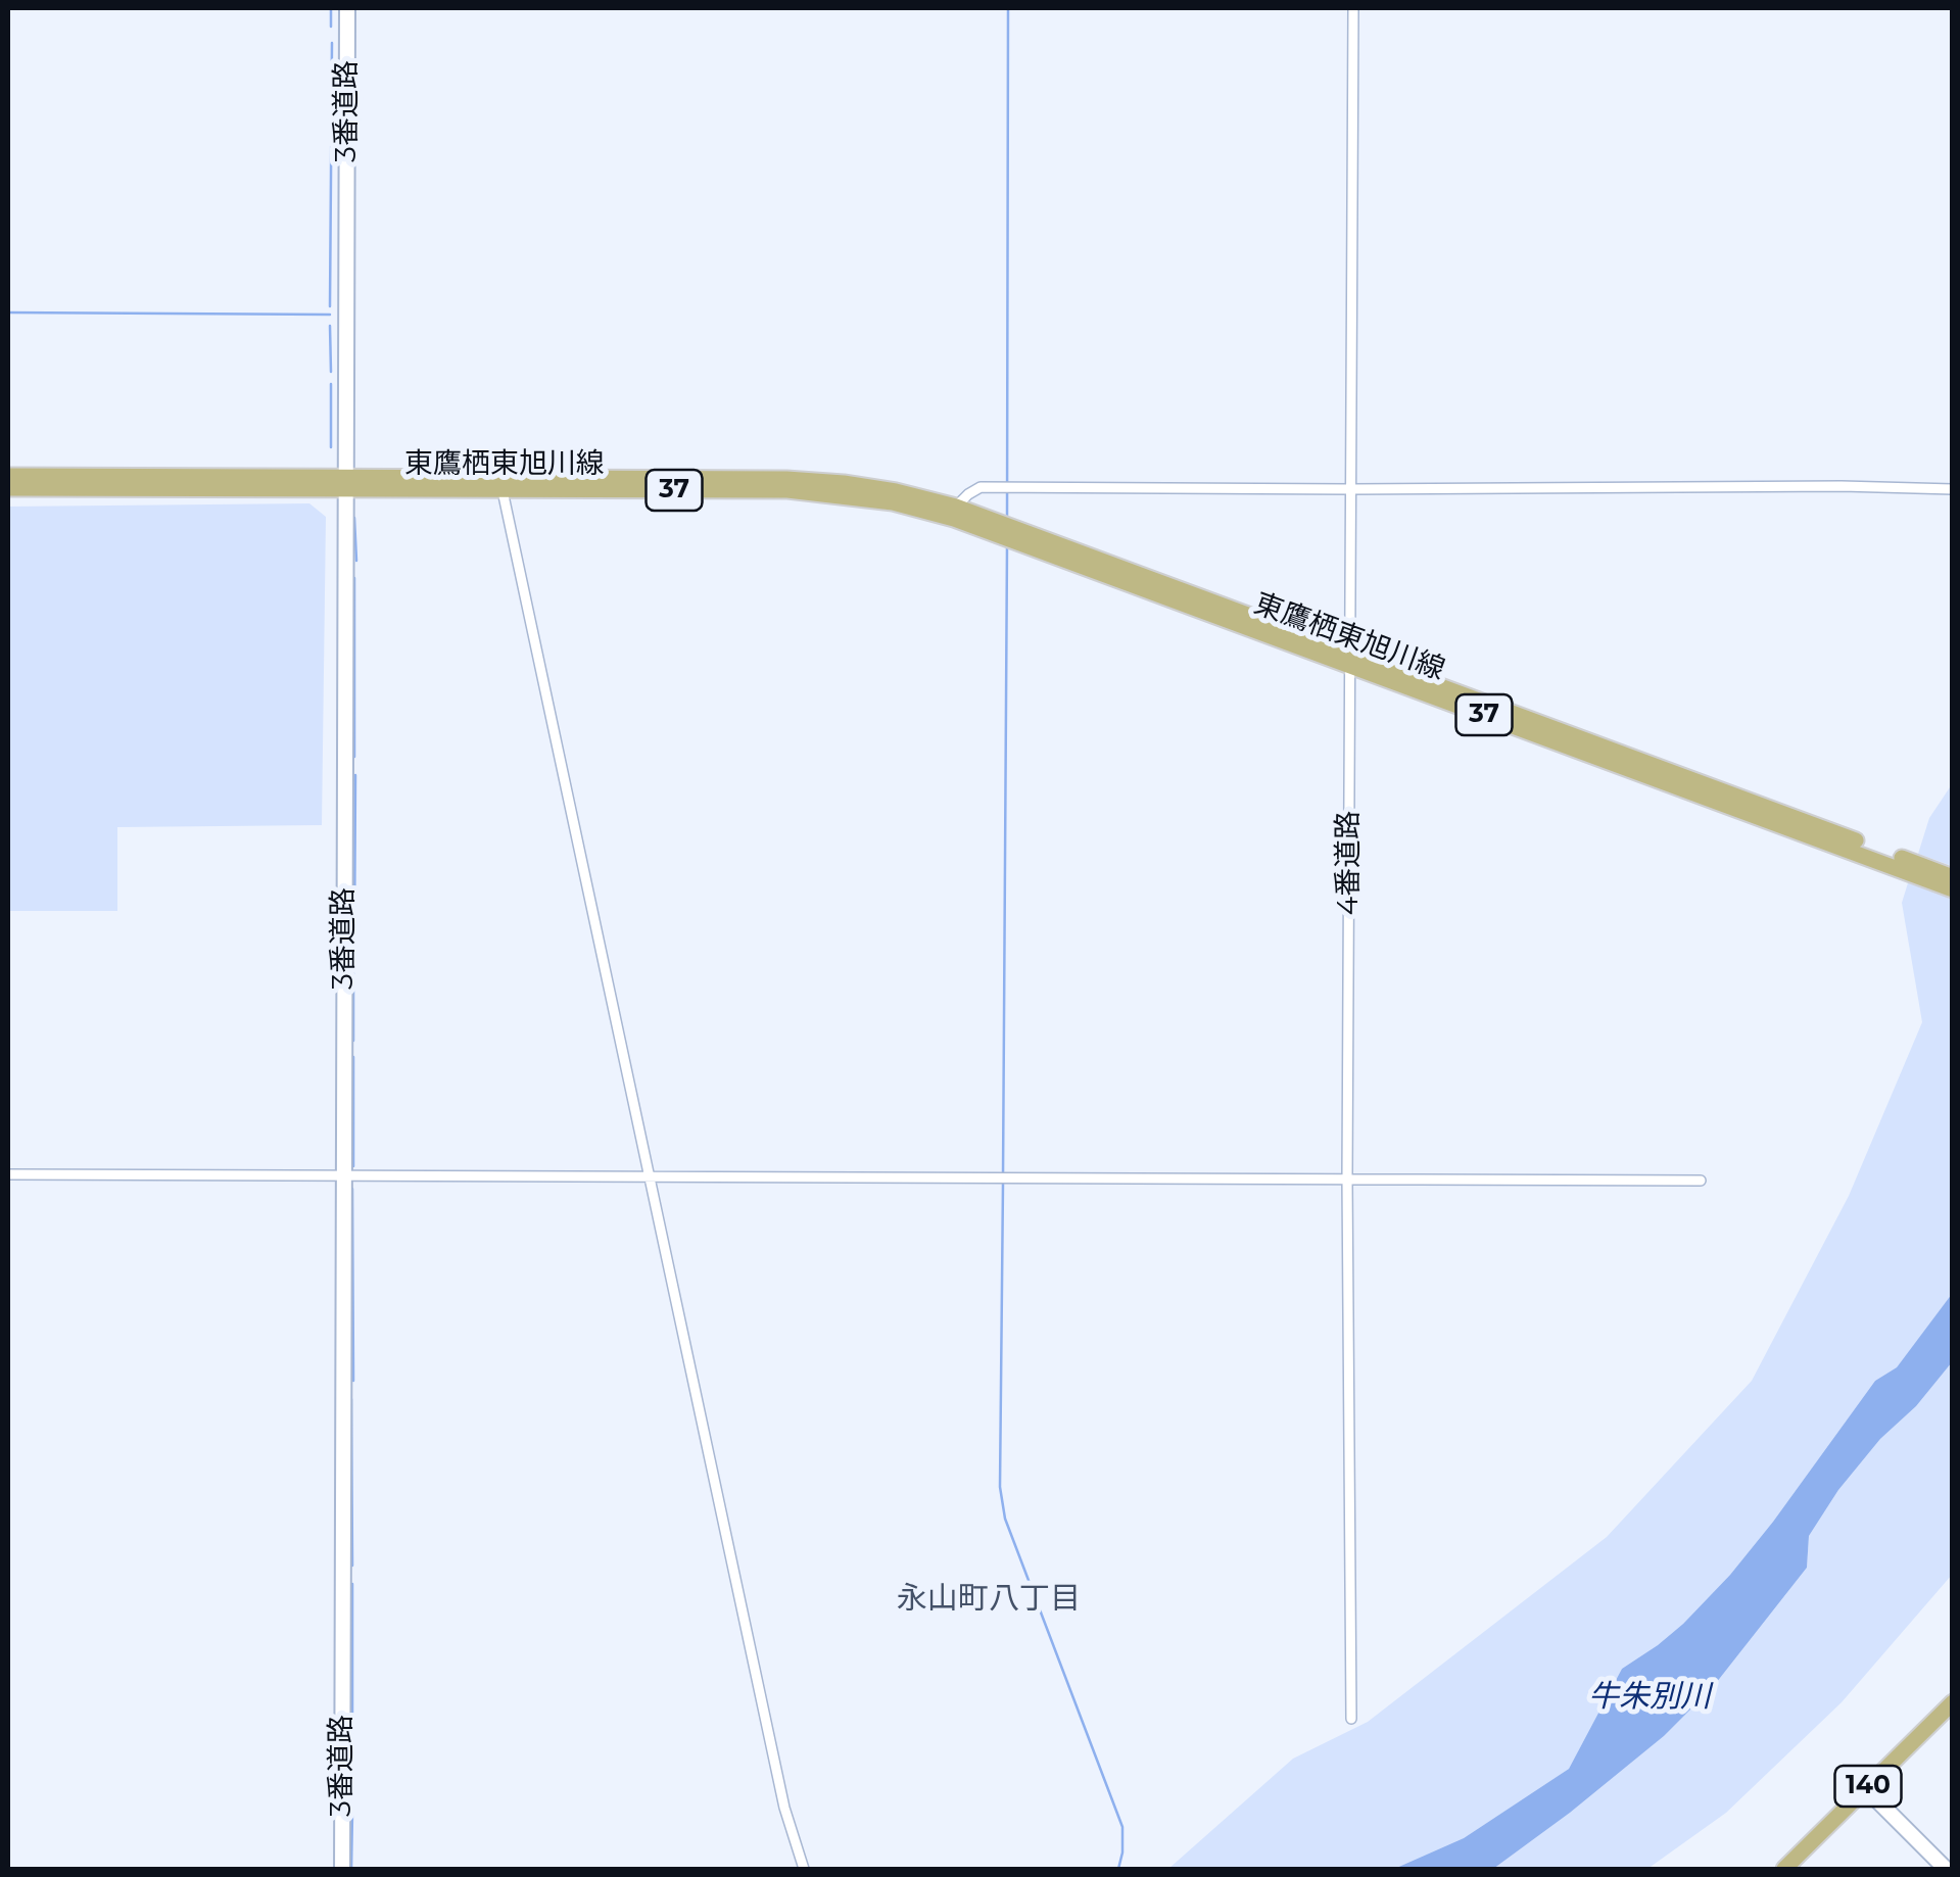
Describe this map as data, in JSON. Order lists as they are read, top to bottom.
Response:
{
  "streets": {
    "main road": ["東鷹栖東旭川線", "37", "140"],
    "street": ["3番道路", "4番道路"]
  },
  "crossings": [
    ["3番道路", "東鷹栖東旭川線"],
    ["東鷹栖東旭川線", "4番道路"]
  ],
  "districts": ["永山町八丁目"],
  "water": ["牛朱別川"]
}
